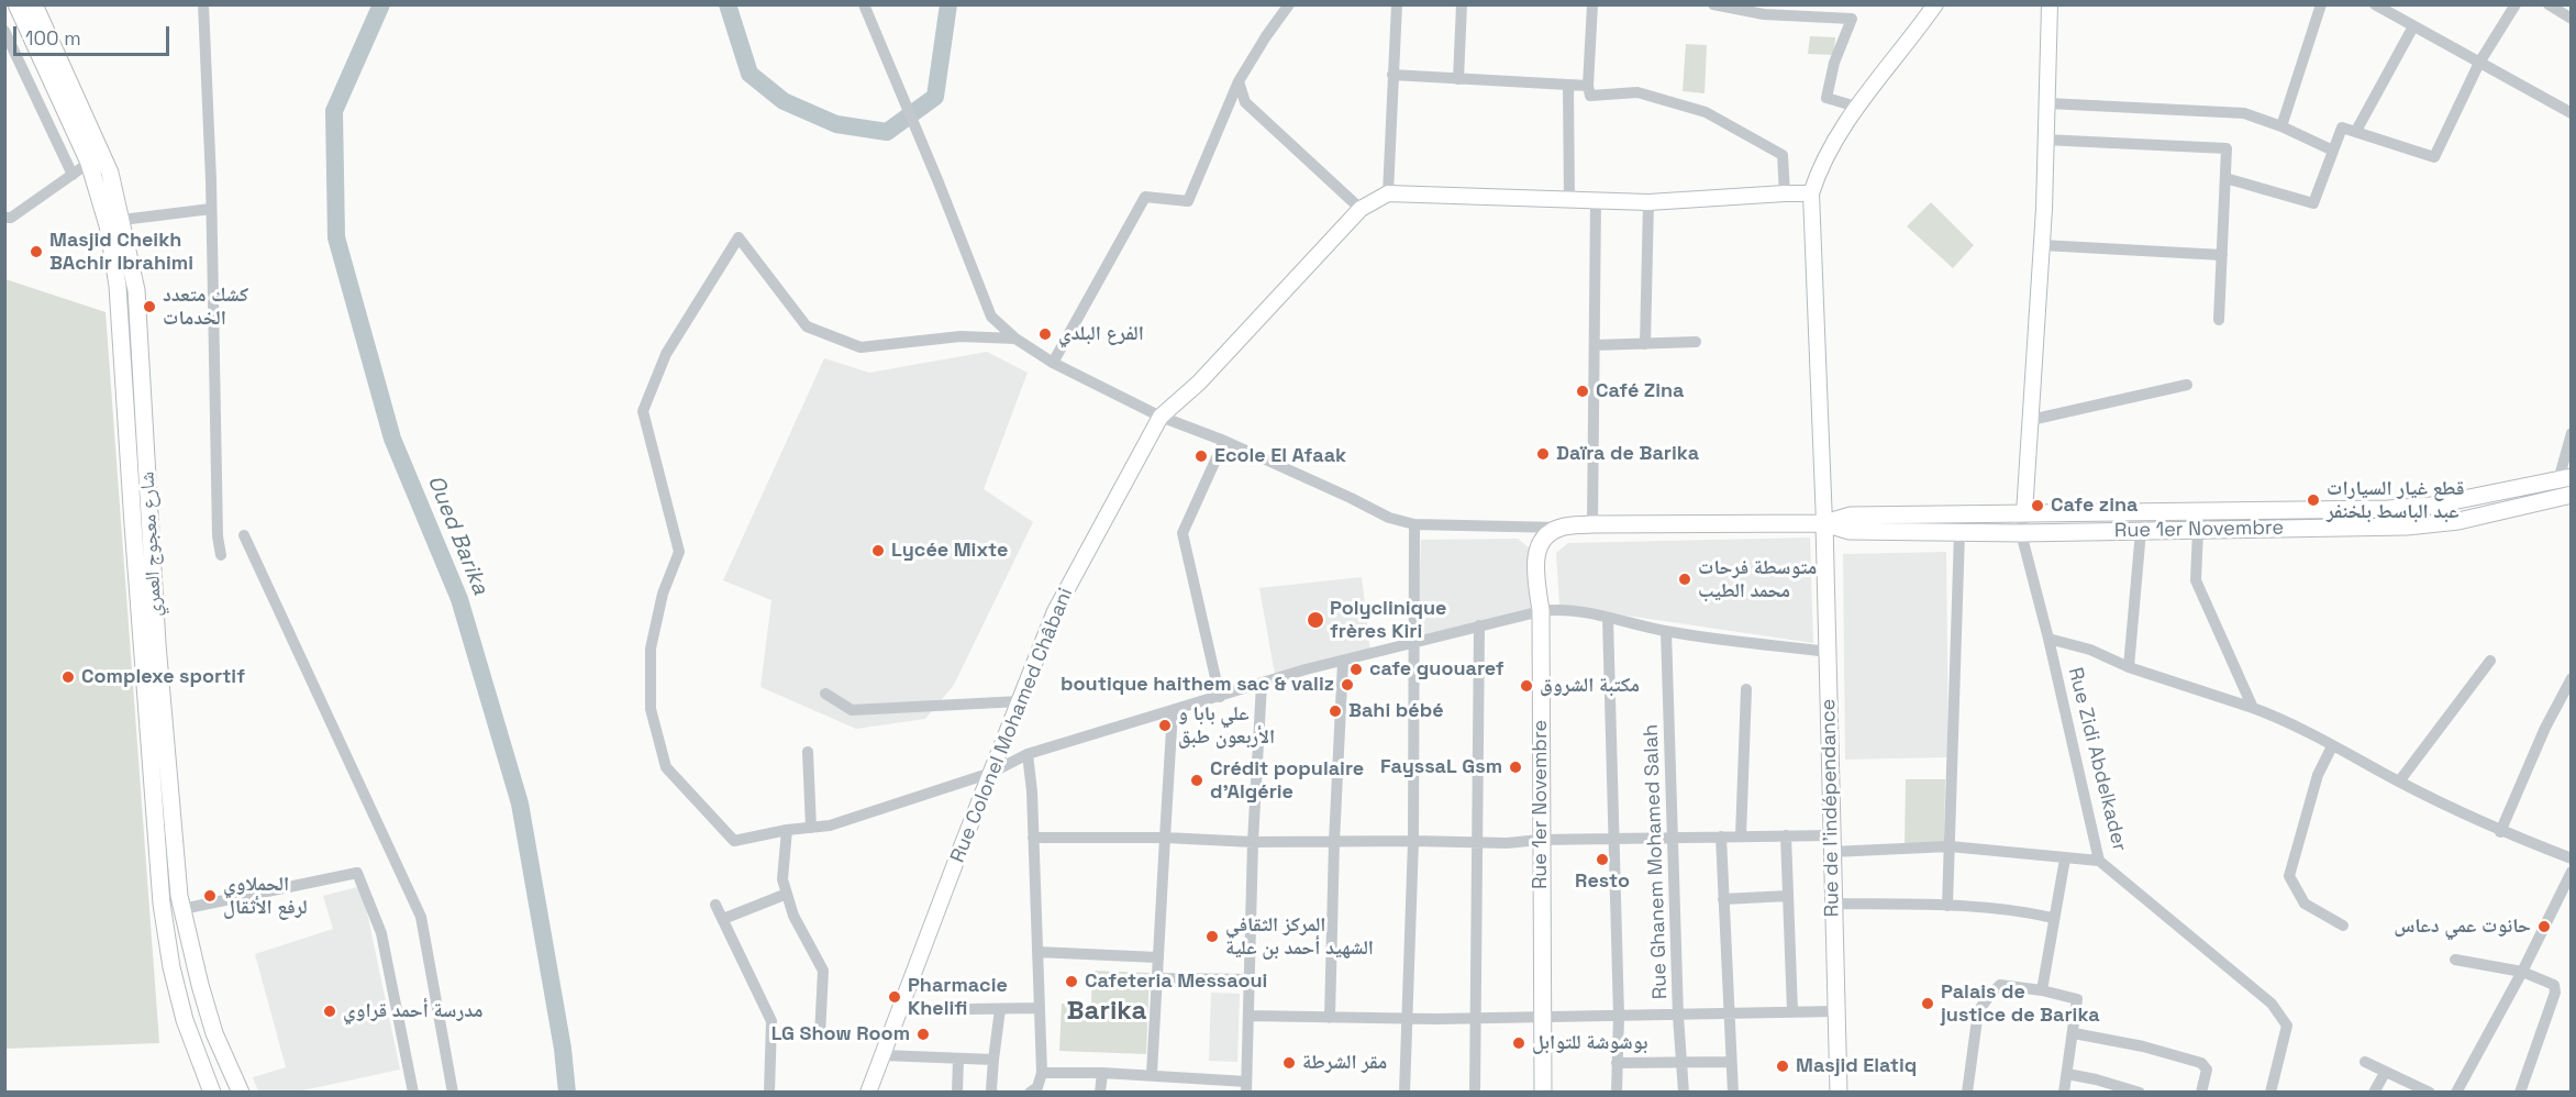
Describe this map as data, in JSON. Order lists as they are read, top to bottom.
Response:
{
  "streets": {
    "main road": [
      "Rue 1er Novembre",
      "شارع معجوج العمري",
      "Rue Colonel Mohamed Châbani",
      "Rue de l'indépendance"
    ],
    "street": ["Rue Zidi Abdelkader", "Rue Ghanem Mohamed Salah"]
  },
  "crossings": [
    ["Rue 1er Novembre", "Rue Zidi Abdelkader"],
    ["Rue 1er Novembre", "Rue de l'indépendance"]
  ],
  "districts": ["Barika"],
  "water": ["Oued Barika"],
  "places": [
    "Masjid Cheikh BAchir Ibrahimi",
    "كشك متعدد الخدمات",
    "الفرع البلدي",
    "Café Zina",
    "Daïra de Barika",
    "Ecole El Afaak",
    "قطع غيار السيارات عبد الباسط بلخنفر",
    "Cafe zina",
    "Lycée Mixte",
    "متوسطة فرحات محمد الطيب",
    "Polyclinique frères Kiri",
    "cafe guouaref",
    "Complexe sportif",
    "boutique haithem sac & valiz",
    "مكتبة الشروق",
    "Bahi bébé",
    "علي بابا و الأربعون طبق",
    "FayssaL Gsm",
    "Crédit populaire d'Algérie",
    "Resto",
    "الحملاوي لرفع الأثقال",
    "حانوت عمي دعاس",
    "المركز الثقافي الشهيد أحمد بن علية",
    "Cafeteria Messaoui",
    "Pharmacie Khelifi",
    "Palais de justice de Barika",
    "مدرسة أحمد قراوي",
    "LG Show Room",
    "بوشوشة للتوابل",
    "مقر الشرطة",
    "Masjid Elatiq"
  ],
  "scale_bar": "100 m"
}
